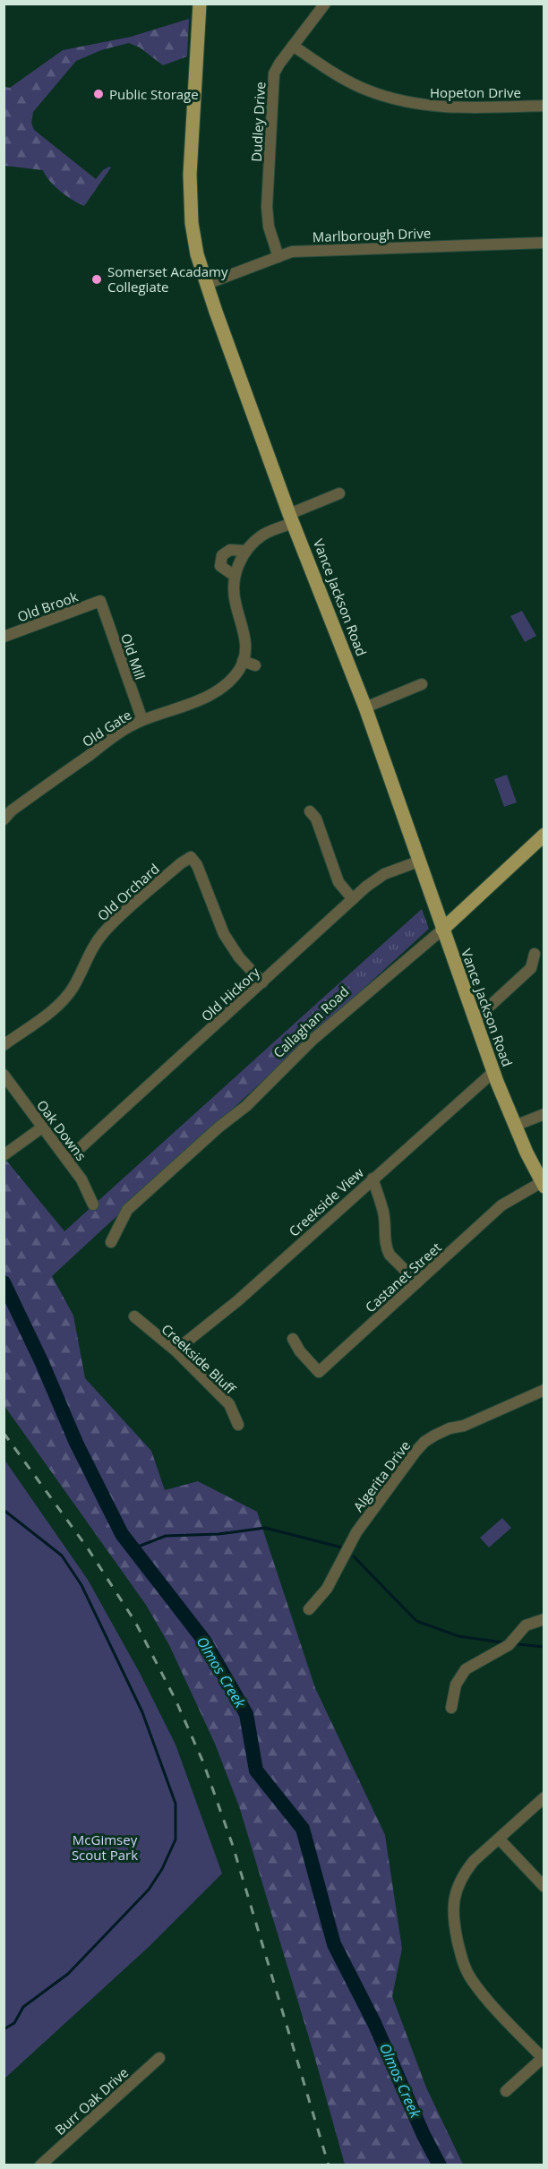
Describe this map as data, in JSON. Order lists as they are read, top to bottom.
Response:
{
  "streets": {
    "main road": ["Vance Jackson Road", "Callaghan Road"],
    "street": [
      "Hopeton Drive",
      "Dudley Drive",
      "Marlborough Drive",
      "Old Brook",
      "Old Mill",
      "Old Gate",
      "Old Orchard",
      "Old Hickory",
      "Oak Downs",
      "Creekside View",
      "Castanet Street",
      "Creekside Bluff",
      "Algerita Drive",
      "Burr Oak Drive"
    ]
  },
  "crossings": [
    ["Hopeton Drive", "Dudley Drive"],
    ["Dudley Drive", "Marlborough Drive"],
    ["Marlborough Drive", "Vance Jackson Road"],
    ["Vance Jackson Road", "Old Hickory"],
    ["Vance Jackson Road", "Callaghan Road"],
    ["Vance Jackson Road", "Creekside View"],
    ["Vance Jackson Road", "Castanet Street"],
    ["Old Brook", "Old Mill"],
    ["Old Mill", "Old Gate"],
    ["Old Orchard", "Old Hickory"],
    ["Old Hickory", "Oak Downs"],
    ["Creekside View", "Creekside Bluff"]
  ],
  "water": ["Olmos Creek"],
  "parks": ["McGimsey Scout Park"],
  "places": ["Public Storage", "Somerset Acadamy Collegiate"]
}
